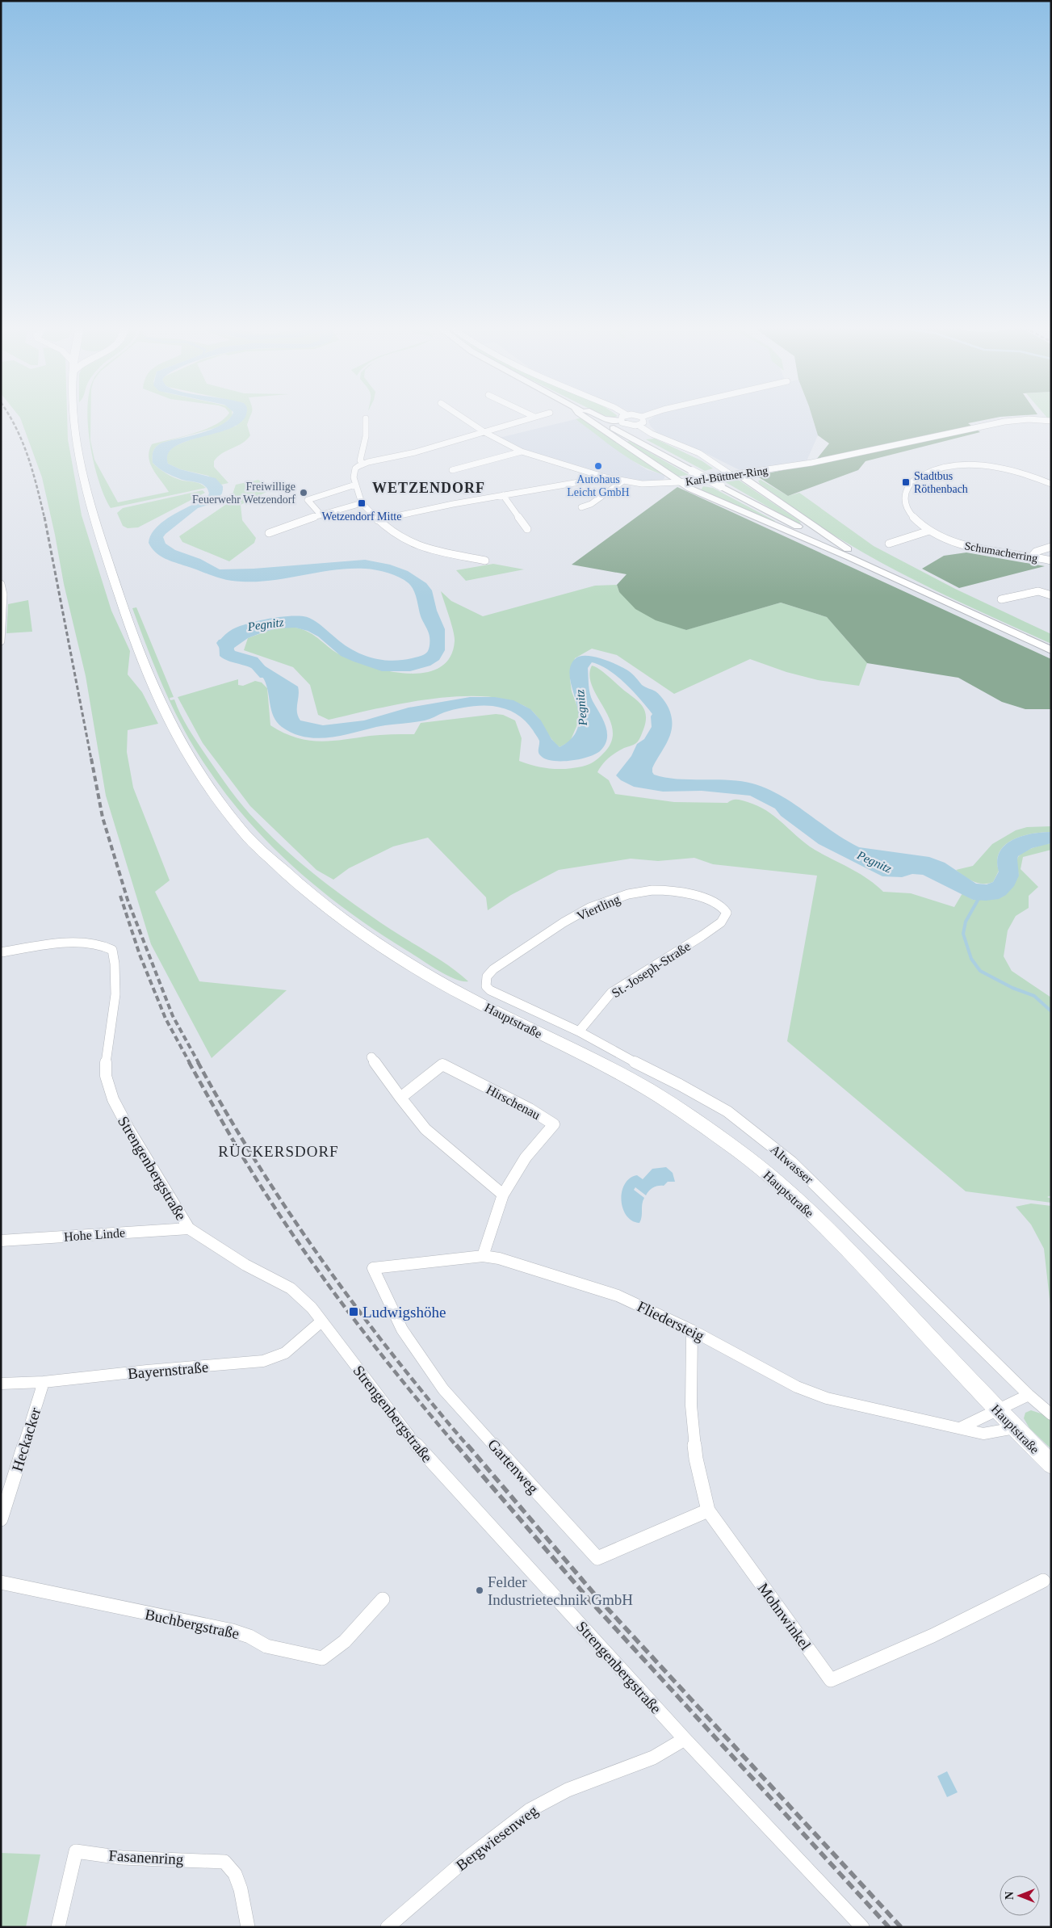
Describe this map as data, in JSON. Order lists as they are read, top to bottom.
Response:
{
  "streets": {
    "main road": ["Hauptstraße"],
    "street": [
      "Karl-Büttner-Ring",
      "Schumacherring",
      "Viertling",
      "St.-Joseph-Straße",
      "Hirschenau",
      "Altwasser",
      "Strengenbergstraße",
      "Hohe Linde",
      "Fliedersteig",
      "Bayernstraße",
      "Heckacker",
      "Gartenweg",
      "Mohnwinkel",
      "Buchbergstraße",
      "Bergwiesenweg",
      "Fasanenring"
    ]
  },
  "crossings": [
    ["Viertling", "St.-Joseph-Straße"],
    ["Viertling", "Altwasser"],
    ["St.-Joseph-Straße", "Altwasser"],
    ["Hauptstraße", "Fliedersteig"],
    ["Hirschenau", "Fliedersteig"],
    ["Strengenbergstraße", "Hohe Linde"],
    ["Strengenbergstraße", "Bayernstraße"],
    ["Strengenbergstraße", "Bergwiesenweg"],
    ["Fliedersteig", "Gartenweg"],
    ["Fliedersteig", "Mohnwinkel"],
    ["Bayernstraße", "Heckacker"],
    ["Gartenweg", "Mohnwinkel"]
  ],
  "districts": ["WETZENDORF", "RÜCKERSDORF"],
  "water": ["Pegnitz"],
  "places": {
    "other": ["Autohaus Leicht GmbH", "Freiwillige Feuerwehr Wetzendorf", "Felder Industrietechnik GmbH"],
    "transit": ["Stadtbus Röthenbach", "Wetzendorf Mitte", "Ludwigshöhe"]
  },
  "north": "left"
}
